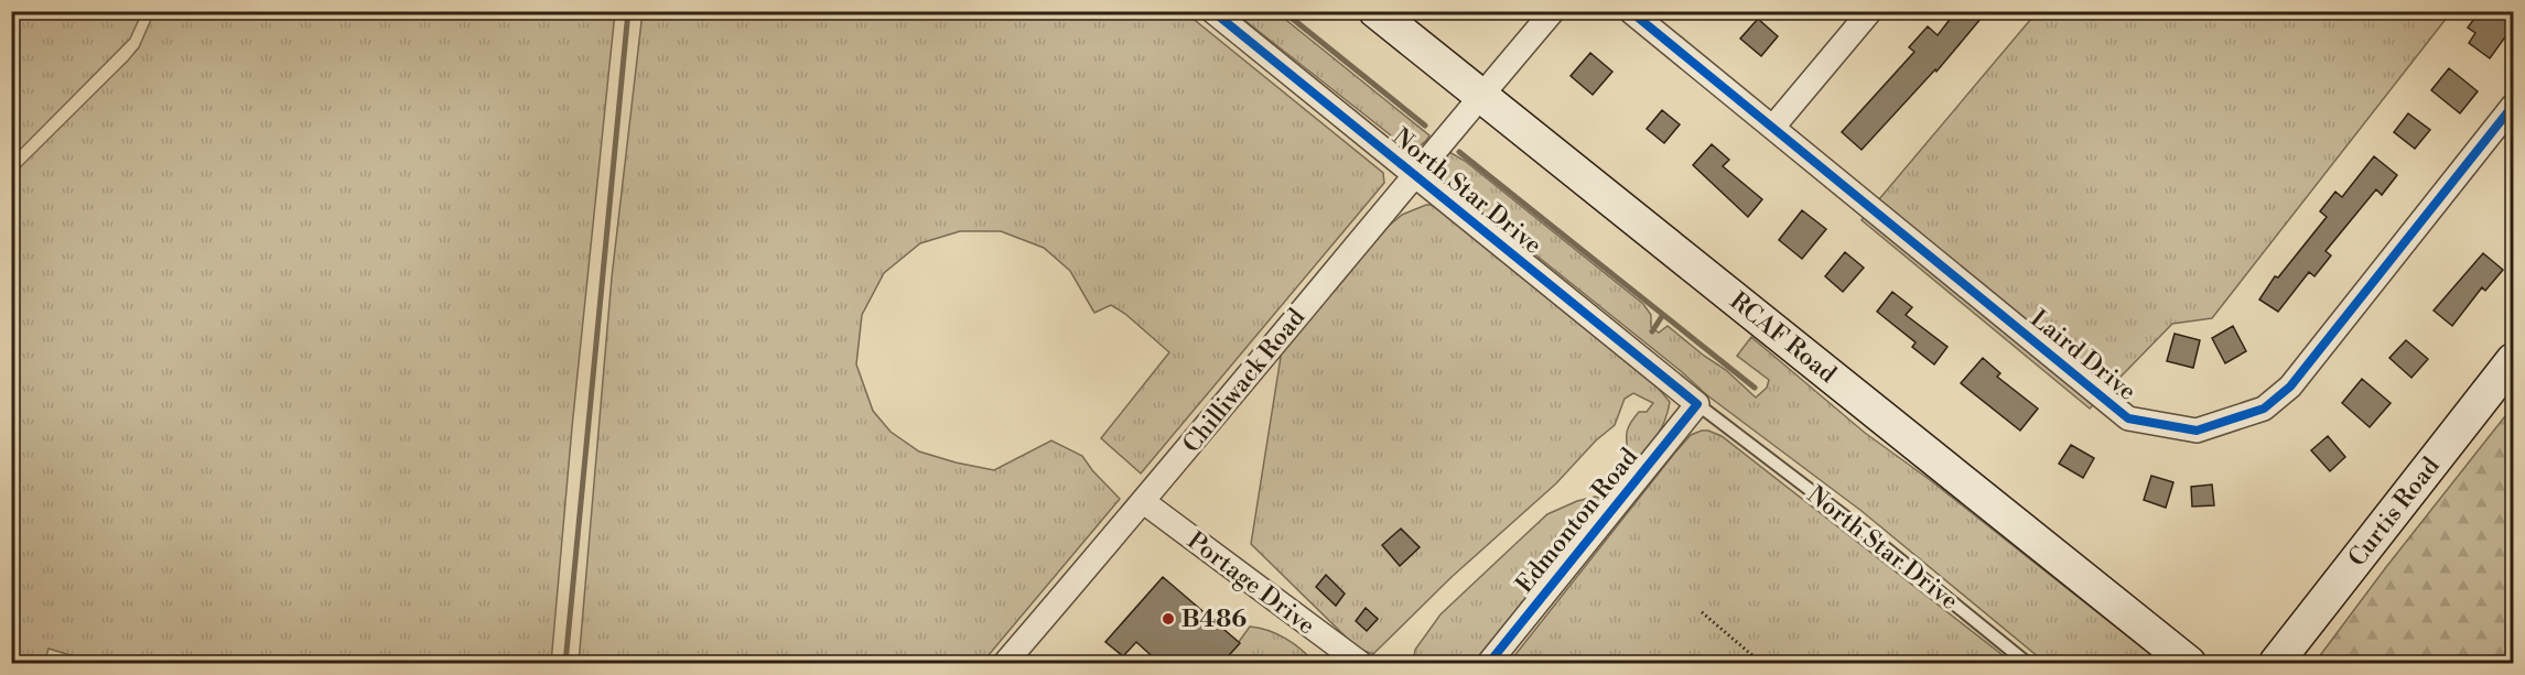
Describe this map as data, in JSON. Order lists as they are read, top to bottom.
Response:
{
  "streets": {
    "main road": ["RCAF Road", "Curtis Road"],
    "street": [
      "North Star Drive",
      "Laird Drive",
      "Chilliwack Road",
      "Edmonton Road",
      "Portage Drive"
    ]
  },
  "crossings": [
    ["North Star Drive", "Chilliwack Road"],
    ["North Star Drive", "Edmonton Road"],
    ["RCAF Road", "Chilliwack Road"],
    ["Chilliwack Road", "Portage Drive"]
  ],
  "places": ["B486"]
}
